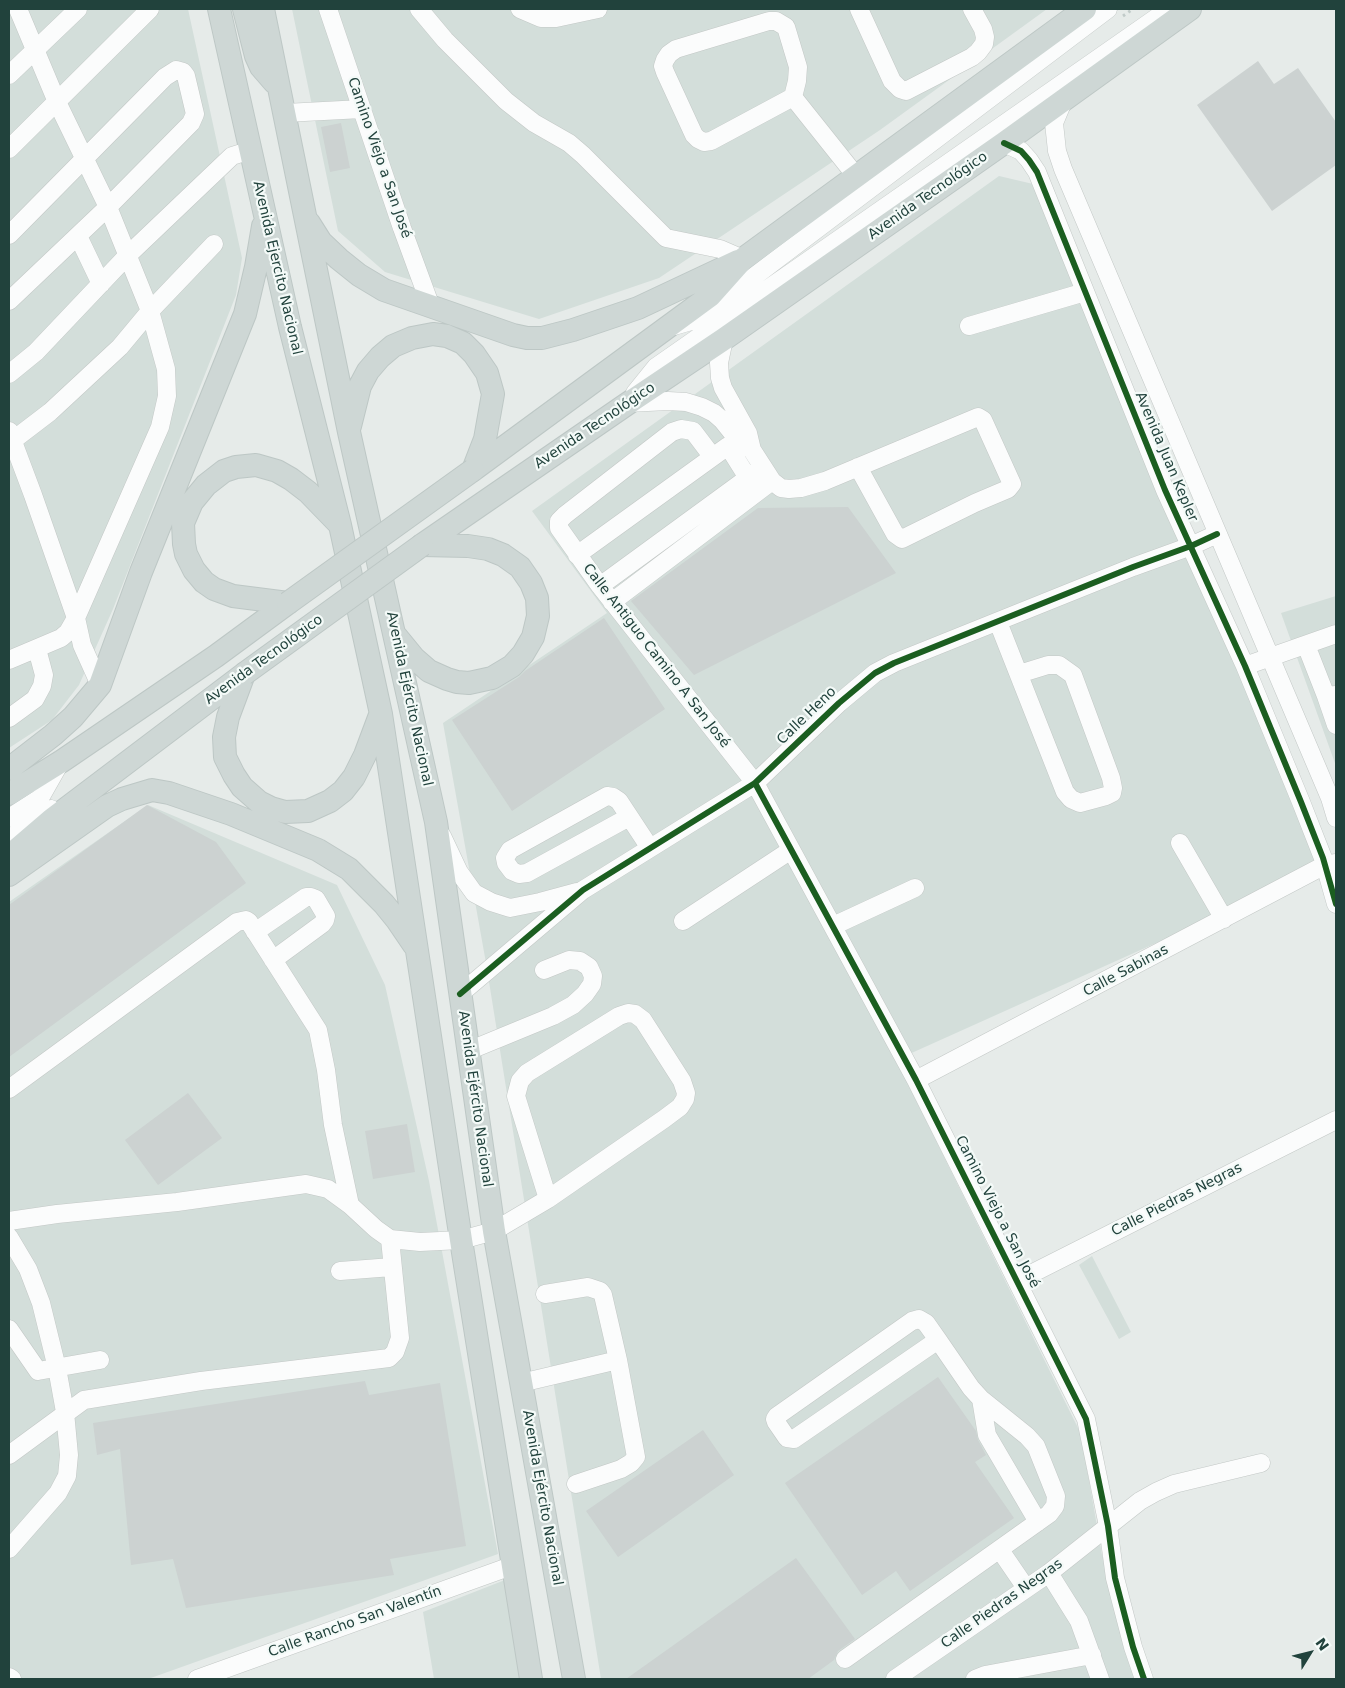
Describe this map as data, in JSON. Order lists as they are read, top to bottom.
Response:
{
  "streets": {
    "main road": ["Avenida Tecnológico", "Avenida Ejercito Nacional", "Avenida Ejército Nacional"],
    "street": [
      "Camino Viejo a San José",
      "Avenida Juan Kepler",
      "Calle Antiguo Camino A San José",
      "Calle Heno",
      "Calle Sabinas",
      "Calle Piedras Negras",
      "Calle Rancho San Valentín"
    ]
  },
  "crossings": [
    ["Camino Viejo a San José", "Calle Antiguo Camino A San José"],
    ["Camino Viejo a San José", "Calle Heno"],
    ["Camino Viejo a San José", "Calle Sabinas"],
    ["Camino Viejo a San José", "Calle Piedras Negras"],
    ["Avenida Tecnológico", "Avenida Juan Kepler"],
    ["Avenida Juan Kepler", "Calle Heno"],
    ["Avenida Juan Kepler", "Calle Sabinas"],
    ["Calle Antiguo Camino A San José", "Calle Heno"],
    ["Avenida Ejército Nacional", "Calle Heno"]
  ],
  "north": "top right"
}
